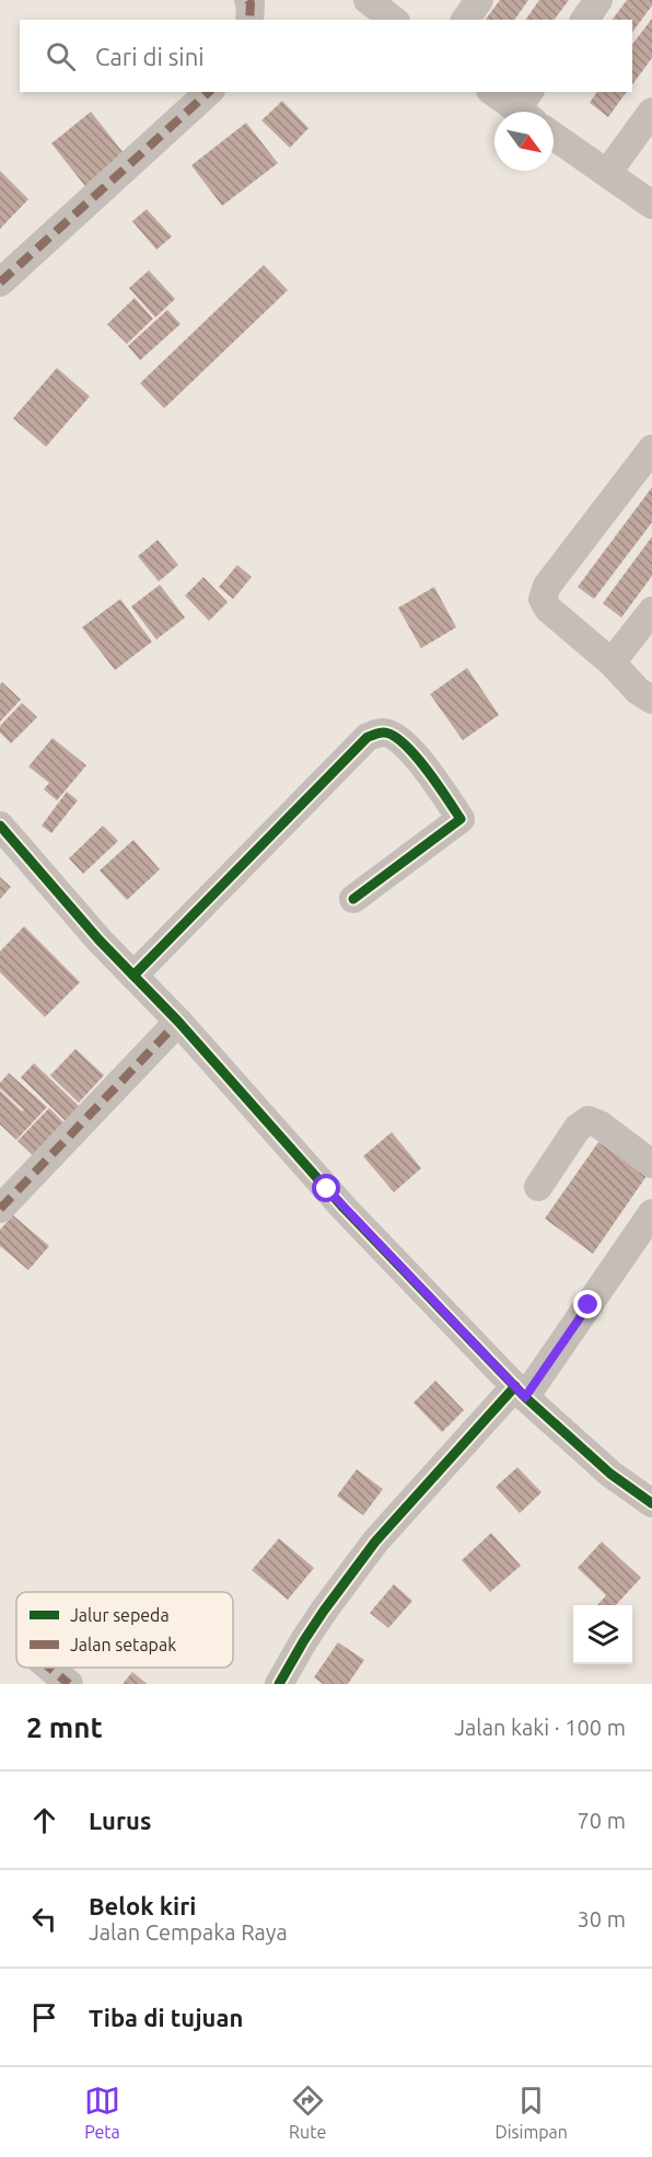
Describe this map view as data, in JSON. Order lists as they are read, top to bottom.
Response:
{
  "legend": ["Jalur sepeda", "Jalan setapak"],
  "north": "bottom right",
  "page": {
    "search": "Cari di sini",
    "heading": ["2 mnt", "Jalan kaki · 100 m"],
    "list": [
      ["Lurus", "70 m"],
      ["Belok kiri", "Jalan Cempaka Raya", "30 m"],
      "Tiba di tujuan"
    ],
    "nav": ["Peta", "Rute", "Disimpan"]
  }
}
